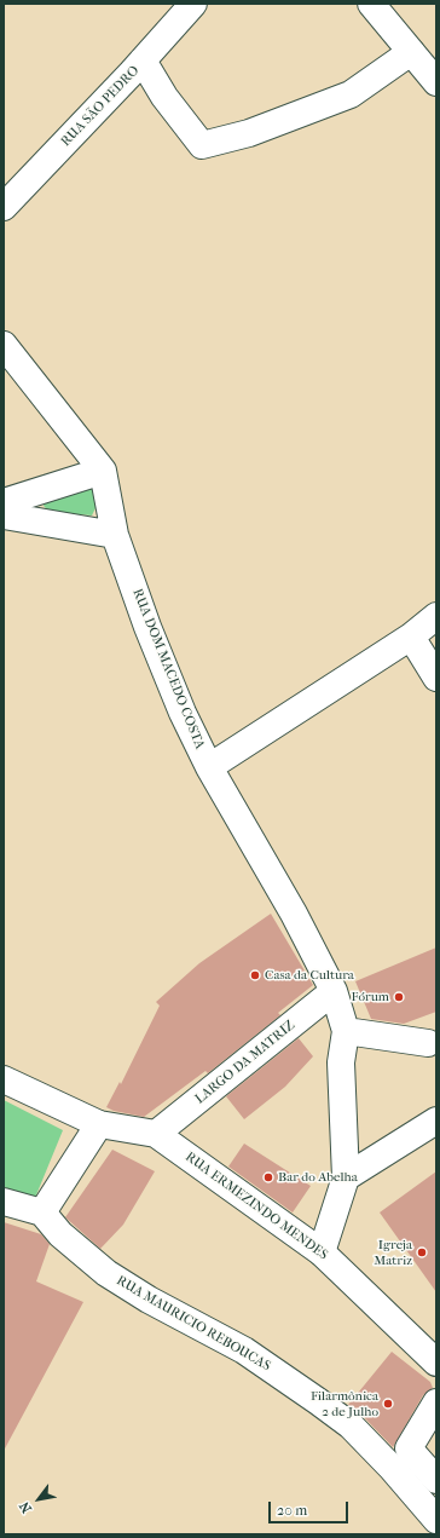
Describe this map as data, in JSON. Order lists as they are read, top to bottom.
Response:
{
  "streets": {
    "street": [
      "RUA SÃO PEDRO",
      "RUA DOM MACEDO COSTA",
      "LARGO DA MATRIZ",
      "RUA ERMEZINDO MENDES",
      "RUA MAURICIO REBOUCAS"
    ]
  },
  "crossings": [
    ["RUA DOM MACEDO COSTA", "LARGO DA MATRIZ"],
    ["LARGO DA MATRIZ", "RUA ERMEZINDO MENDES"]
  ],
  "places": [
    "Casa da Cultura",
    "Fórum",
    "Bar do Abelha",
    "Igreja Matriz",
    "Filarmônica 2 de Julho"
  ],
  "scale_bar": "20 m",
  "north": "bottom left"
}
